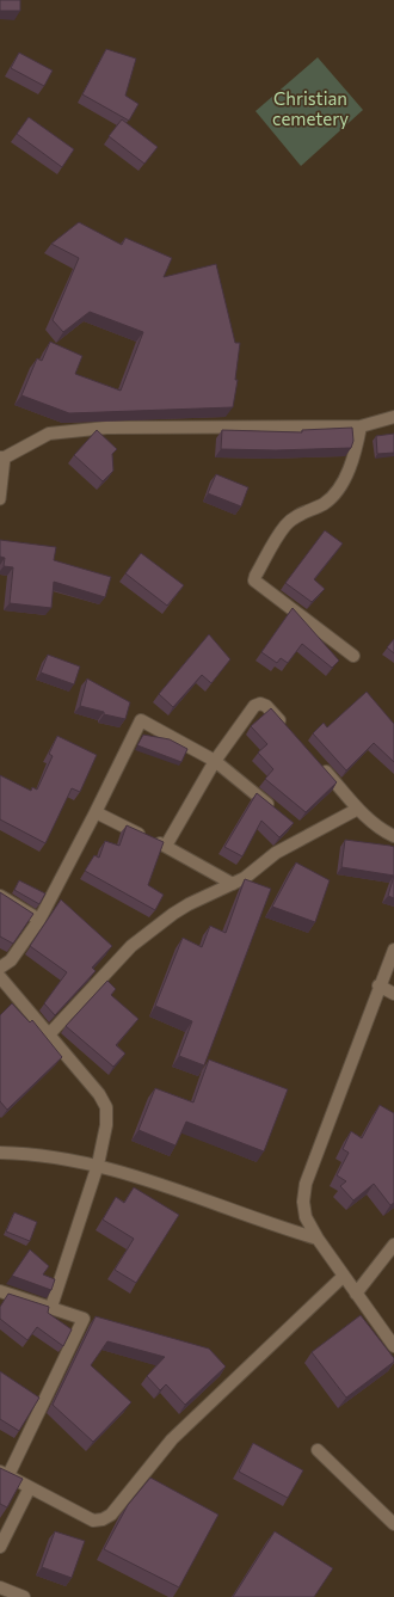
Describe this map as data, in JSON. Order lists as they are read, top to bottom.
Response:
{
  "parks": ["Christian cemetery"]
}
